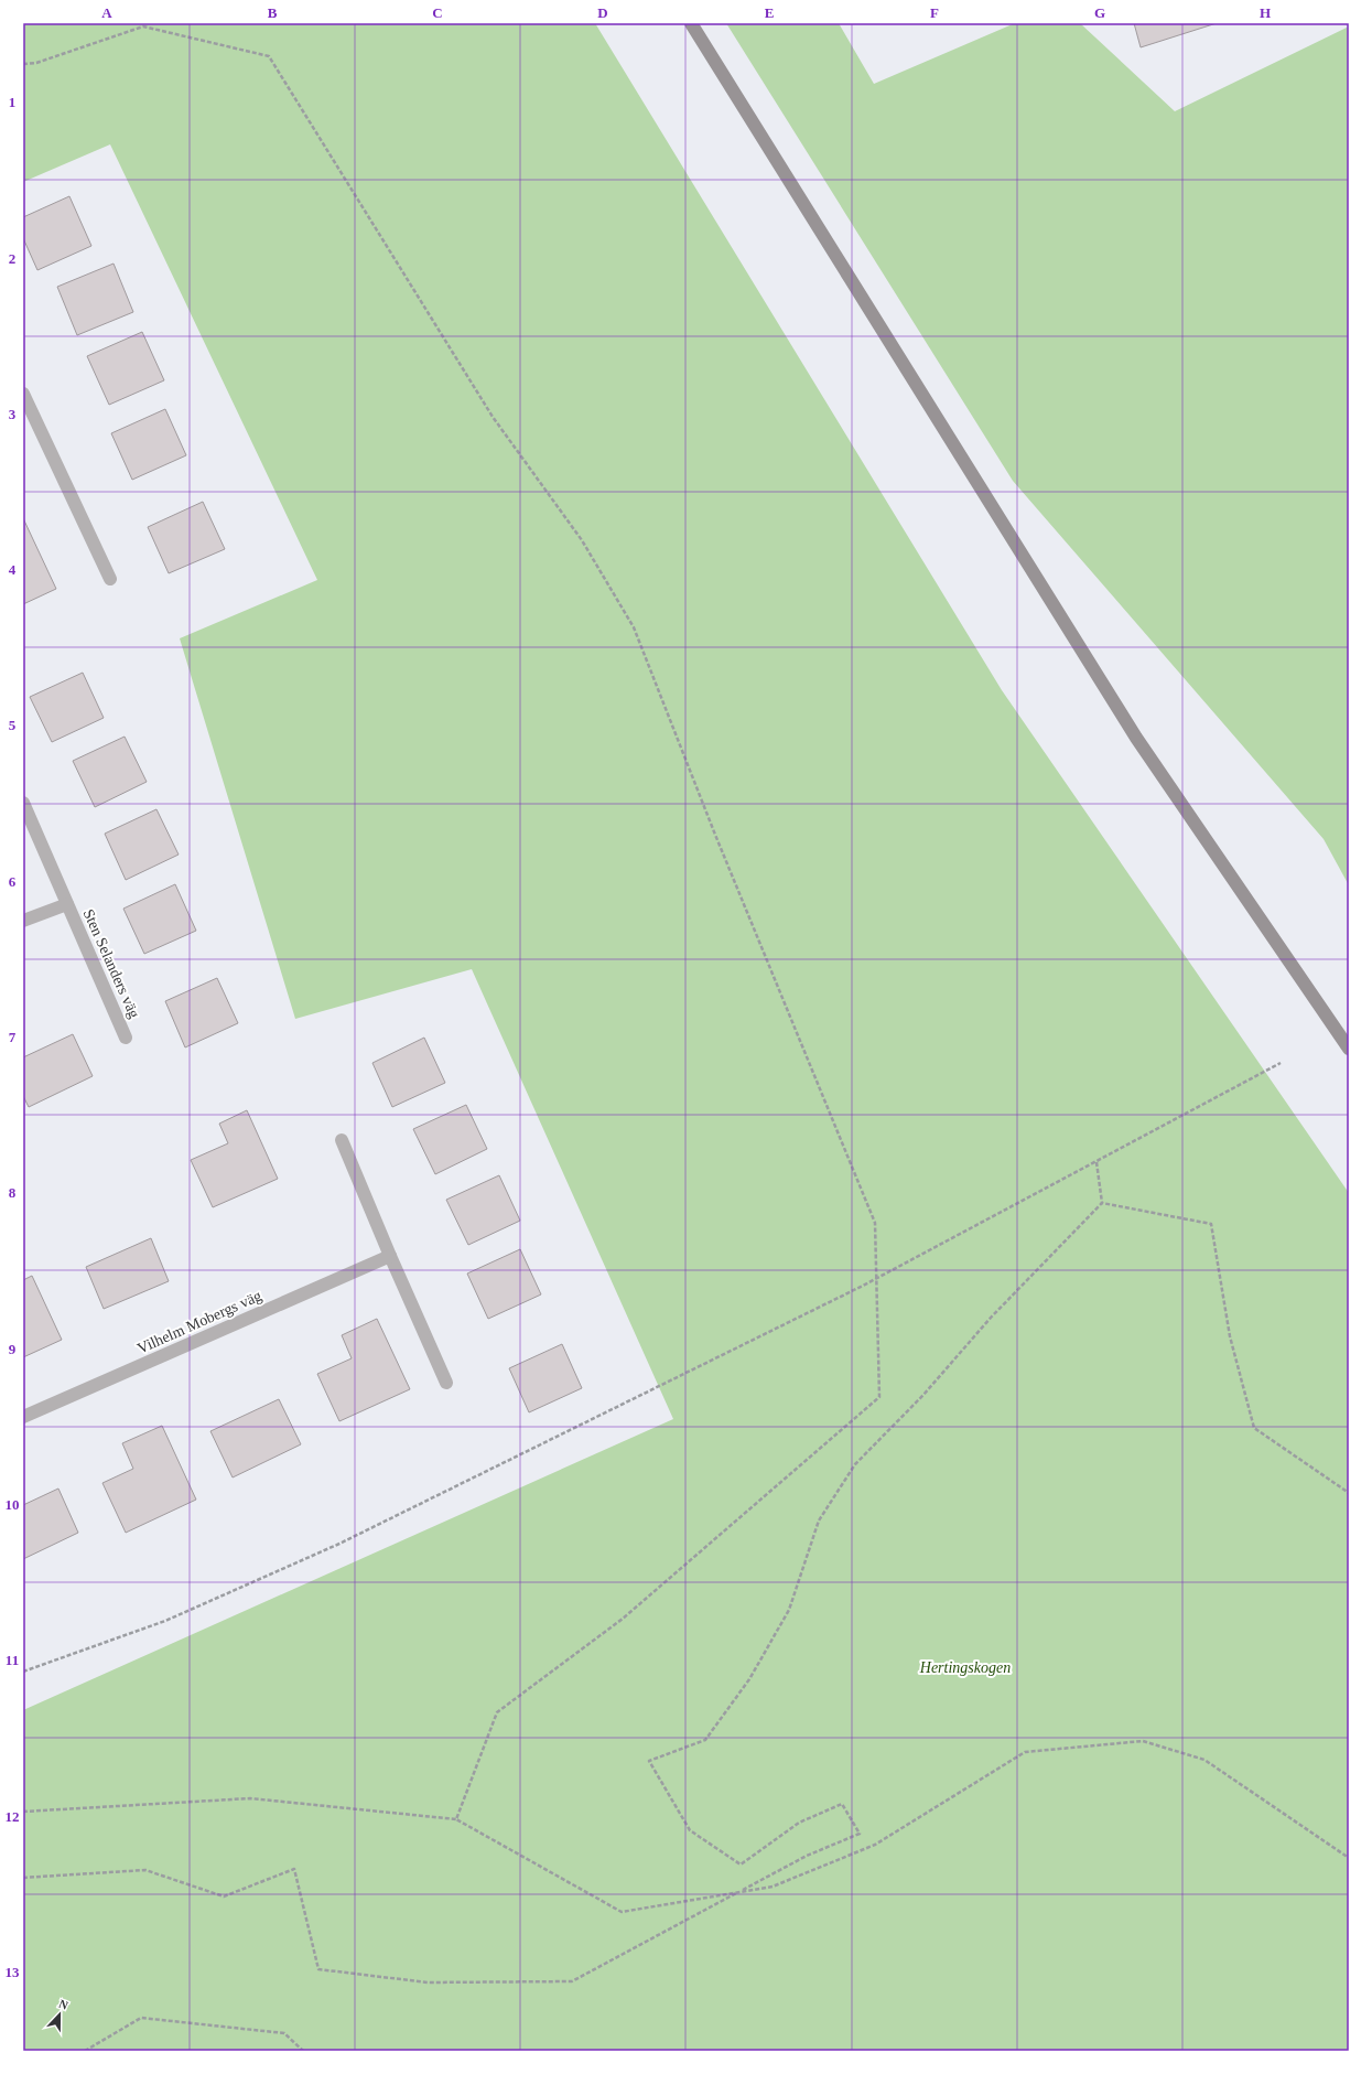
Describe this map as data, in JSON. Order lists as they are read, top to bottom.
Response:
{
  "streets": {
    "street": ["Sten Selanders väg", "Vilhelm Mobergs väg"]
  },
  "parks": ["Hertingskogen"],
  "north": "top",
  "grid": {
    "columns": [
      "A",
      "B",
      "C",
      "D",
      "E",
      "F",
      "G",
      "H"
    ],
    "rows": [
      "1",
      "2",
      "3",
      "4",
      "5",
      "6",
      "7",
      "8",
      "9",
      "10",
      "11",
      "12",
      "13"
    ]
  }
}
